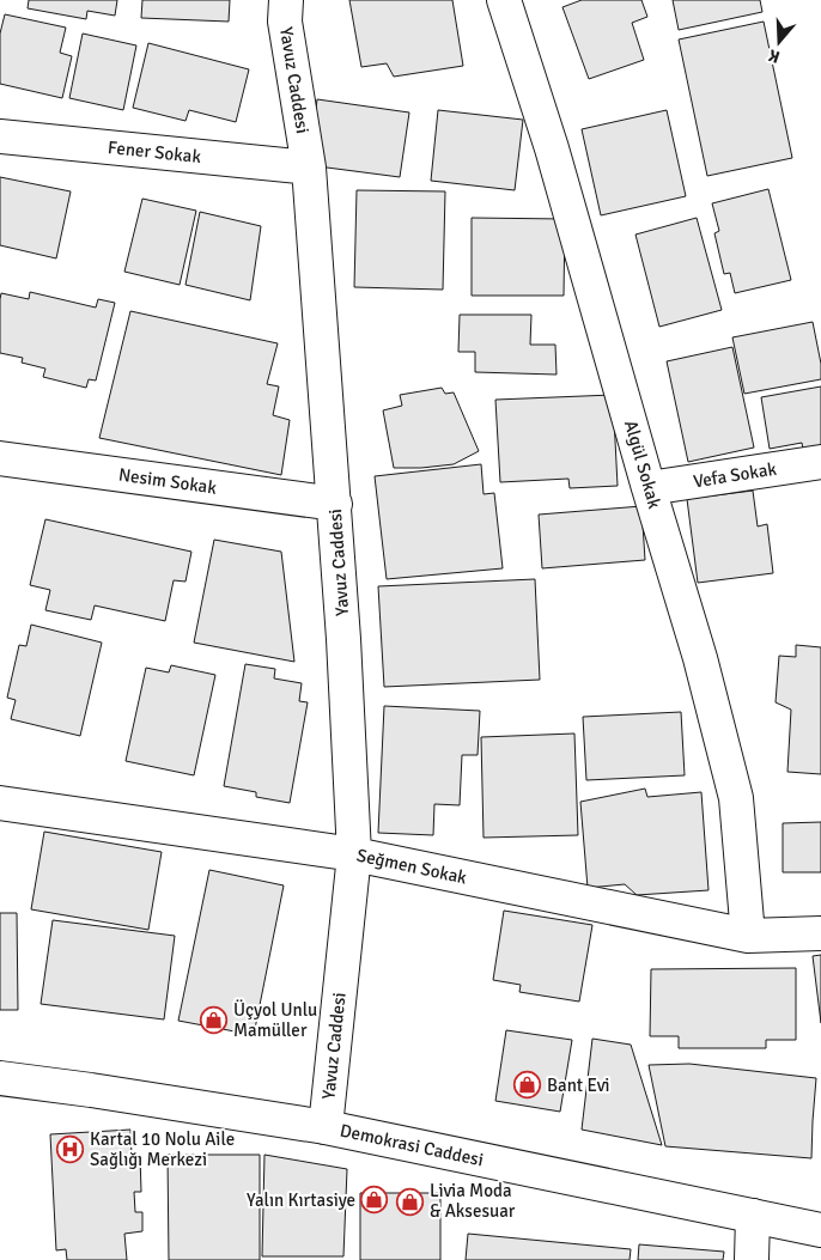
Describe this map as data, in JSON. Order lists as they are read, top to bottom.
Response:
{
  "streets": {
    "street": [
      "Yavuz Caddesi",
      "Fener Sokak",
      "Algül Sokak",
      "Vefa Sokak",
      "Nesim Sokak",
      "Seğmen Sokak",
      "Demokrasi Caddesi"
    ]
  },
  "crossings": [
    ["Yavuz Caddesi", "Fener Sokak"],
    ["Yavuz Caddesi", "Nesim Sokak"],
    ["Yavuz Caddesi", "Seğmen Sokak"],
    ["Yavuz Caddesi", "Demokrasi Caddesi"],
    ["Algül Sokak", "Vefa Sokak"],
    ["Algül Sokak", "Seğmen Sokak"]
  ],
  "places": {
    "shop": [
      "Üçyol Unlu Mamüller",
      "Bant Evi",
      "Yalın Kırtasiye",
      "Livia Moda & Aksesuar"
    ],
    "hospital": ["Kartal 10 Nolu Aile Sağlığı Merkezi"]
  },
  "north": "bottom"
}
